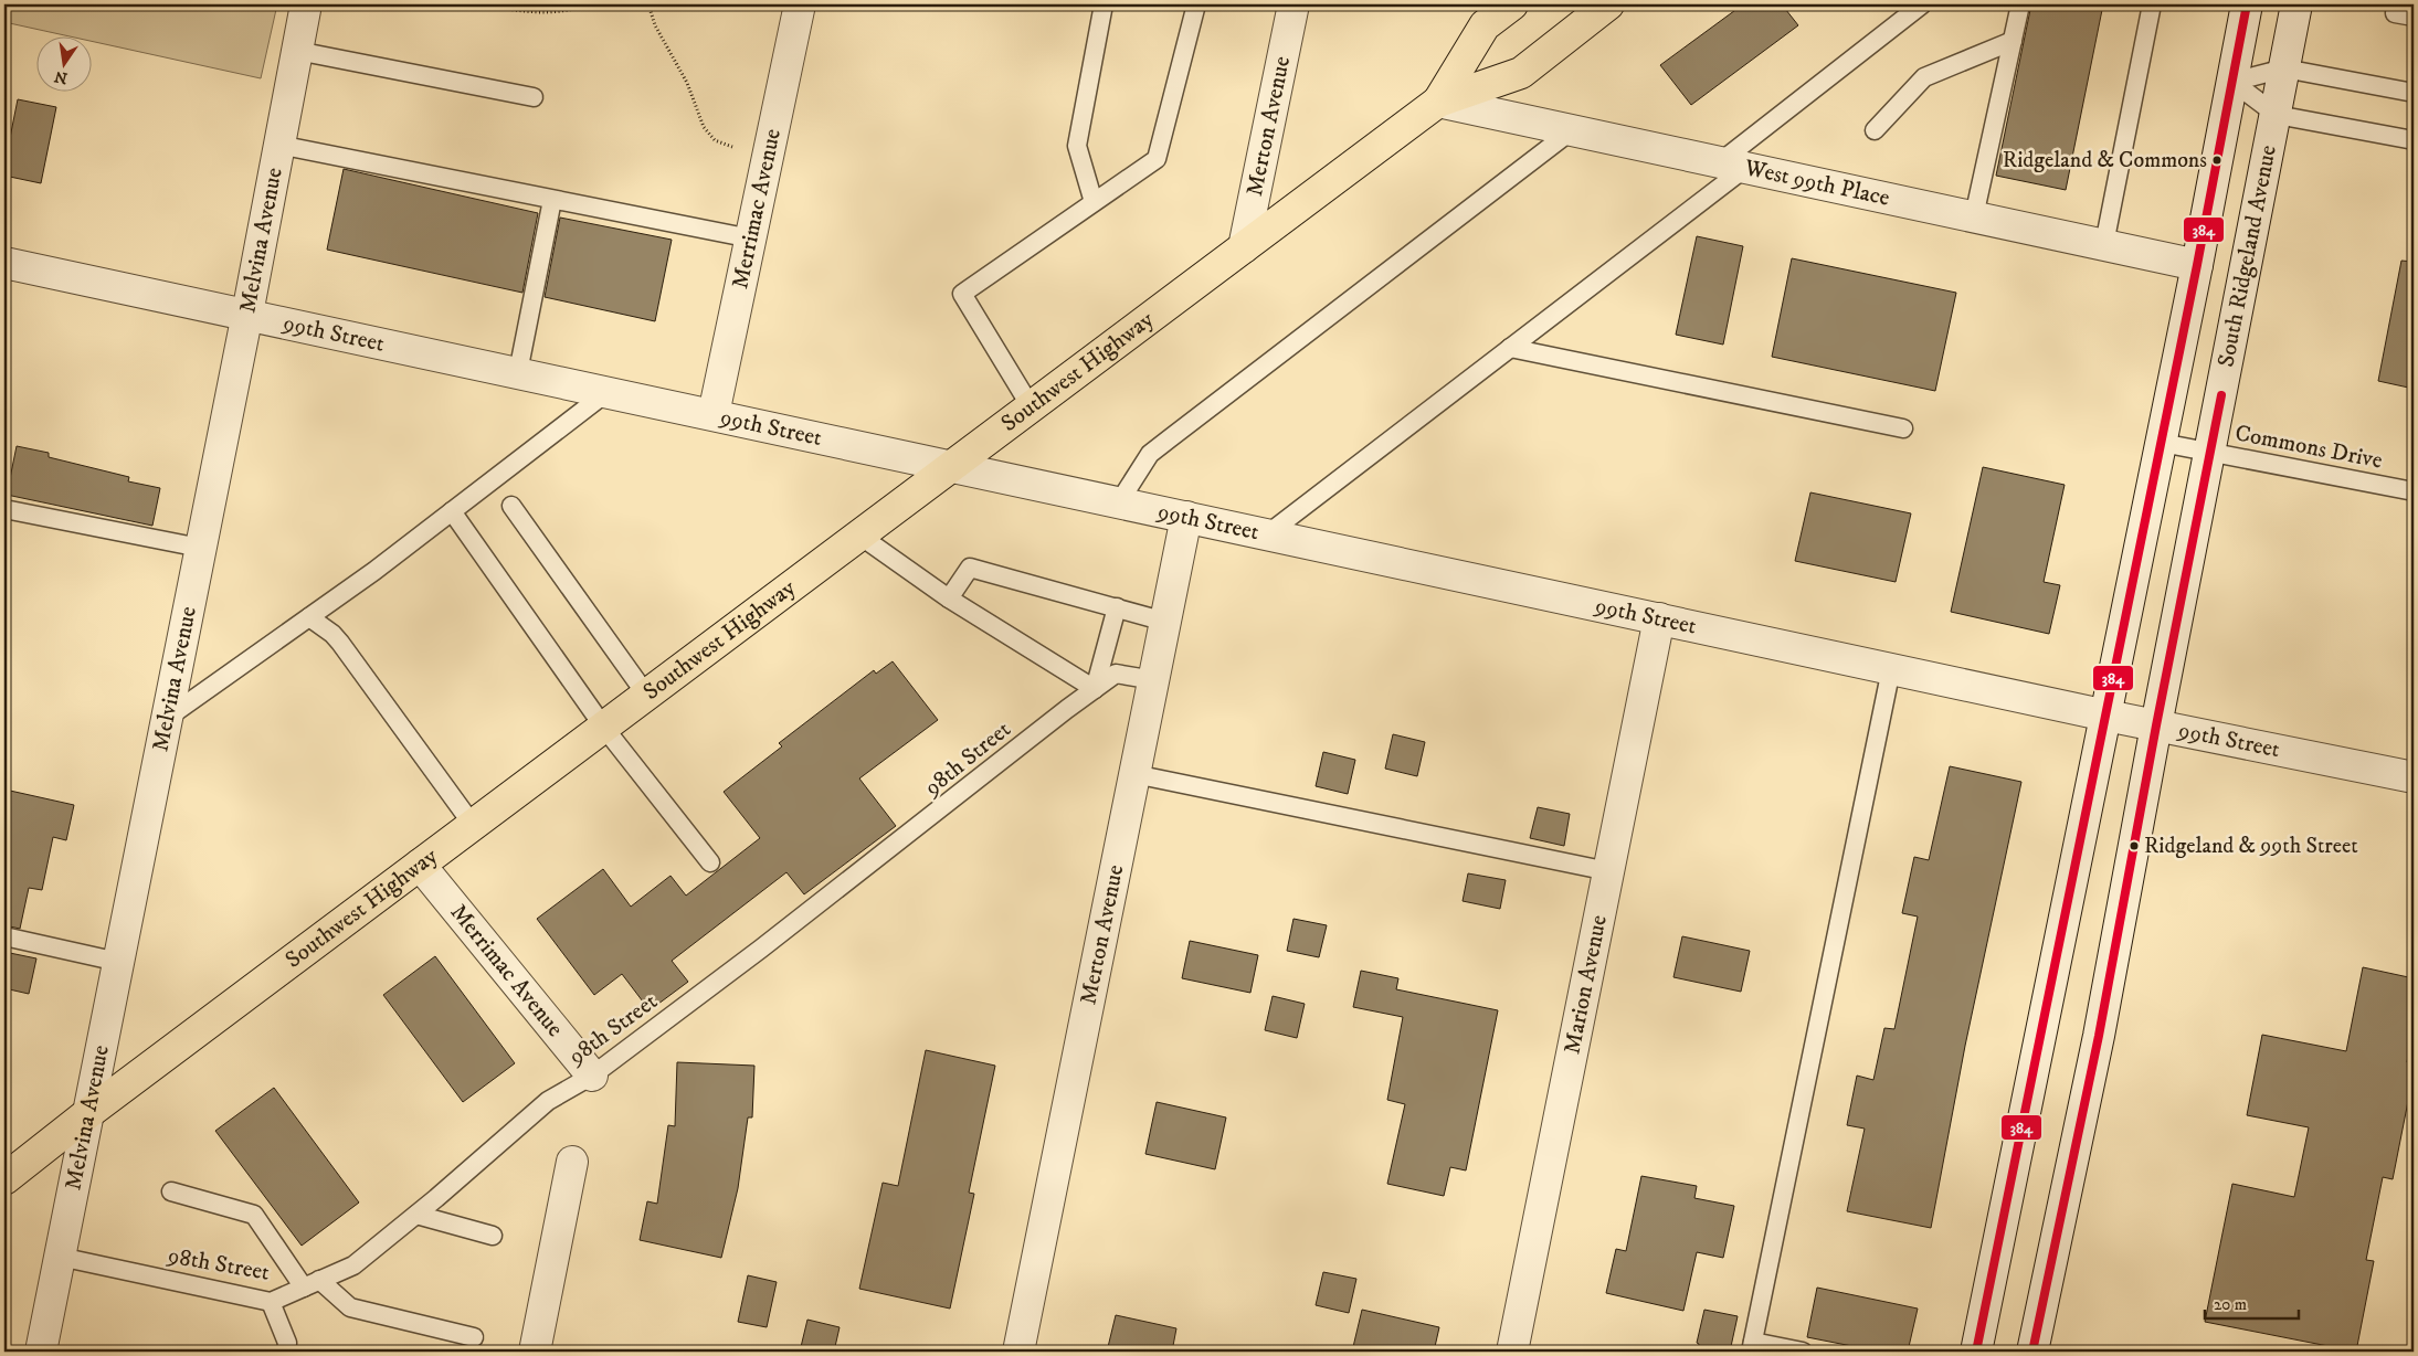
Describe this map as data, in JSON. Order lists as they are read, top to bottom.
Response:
{
  "streets": {
    "main road": ["Southwest Highway"],
    "street": [
      "Merton Avenue",
      "West 99th Place",
      "Merrimac Avenue",
      "Melvina Avenue",
      "South Ridgeland Avenue",
      "99th Street",
      "Marion Avenue"
    ],
    "lane": ["Commons Drive", "98th Street"]
  },
  "crossings": [
    ["Merton Avenue", "99th Street"],
    ["Merton Avenue", "Southwest Highway"],
    ["Merton Avenue", "98th Street"],
    ["West 99th Place", "South Ridgeland Avenue"],
    ["West 99th Place", "Southwest Highway"],
    ["Merrimac Avenue", "99th Street"],
    ["Merrimac Avenue", "Southwest Highway"],
    ["Merrimac Avenue", "98th Street"],
    ["Melvina Avenue", "99th Street"],
    ["Melvina Avenue", "Southwest Highway"],
    ["Melvina Avenue", "98th Street"],
    ["South Ridgeland Avenue", "99th Street"],
    ["South Ridgeland Avenue", "Commons Drive"],
    ["99th Street", "Southwest Highway"],
    ["99th Street", "Marion Avenue"]
  ],
  "places": ["Ridgeland & Commons", "Ridgeland & 99th Street"],
  "lines": ["transit line 384"],
  "scale_bar": "20 m",
  "north": "bottom"
}
